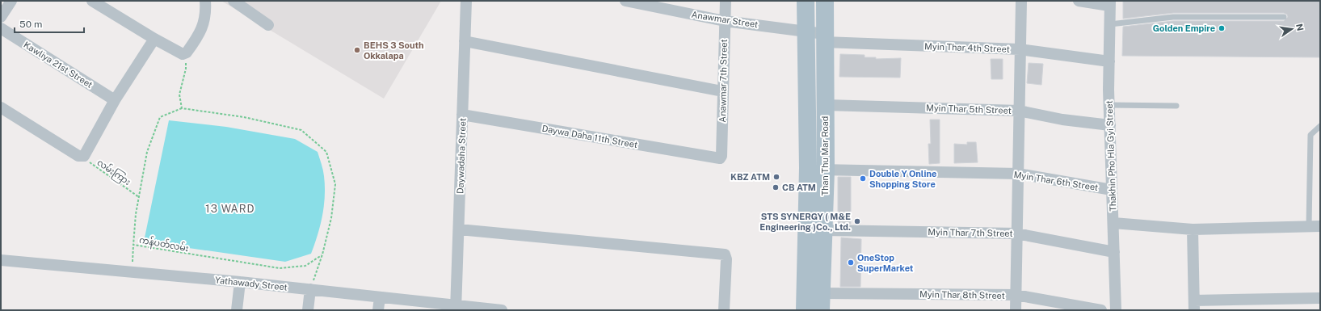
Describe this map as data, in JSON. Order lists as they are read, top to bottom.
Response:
{
  "streets": {
    "main road": ["Than Thu Mar Road"],
    "street": [
      "Anawmar Street",
      "Myin Thar 4th Street",
      "Kawliya 21st Street",
      "Anawmar 7th Street",
      "Myin Thar 5th Street",
      "Daywa Daha 11th Street",
      "Daywadaha Street",
      "Thakhin Pho Hla Gyi Street",
      "Myin Thar 6th Street",
      "Myin Thar 7th Street",
      "Yathawady Street",
      "Myin Thar 8th Street"
    ],
    "path": ["လမ်းကြား", "ကန်ပတ်လမ်း"]
  },
  "crossings": [
    ["Anawmar Street", "Myin Thar 4th Street"],
    ["Anawmar Street", "Anawmar 7th Street"],
    ["Anawmar Street", "Than Thu Mar Road"],
    ["Myin Thar 4th Street", "Than Thu Mar Road"],
    ["Myin Thar 4th Street", "Thakhin Pho Hla Gyi Street"],
    ["Anawmar 7th Street", "Daywa Daha 11th Street"],
    ["Myin Thar 5th Street", "Than Thu Mar Road"],
    ["Myin Thar 5th Street", "Thakhin Pho Hla Gyi Street"],
    ["Daywa Daha 11th Street", "Daywadaha Street"],
    ["Daywadaha Street", "Yathawady Street"],
    ["Than Thu Mar Road", "Myin Thar 6th Street"],
    ["Than Thu Mar Road", "Myin Thar 7th Street"],
    ["Than Thu Mar Road", "Myin Thar 8th Street"],
    ["Thakhin Pho Hla Gyi Street", "Myin Thar 6th Street"],
    ["Thakhin Pho Hla Gyi Street", "Myin Thar 7th Street"],
    ["လမ်းကြား", "ကန်ပတ်လမ်း"]
  ],
  "districts": ["13 WARD"],
  "places": [
    "Golden Empire",
    "BEHS 3 South Okkalapa",
    "KBZ ATM",
    "Double Y Online Shopping Store",
    "CB ATM",
    "STS SYNERGY ( M&E Engineering )Co., Ltd.",
    "OneStop SuperMarket"
  ],
  "scale_bar": "50 m",
  "north": "right"
}
